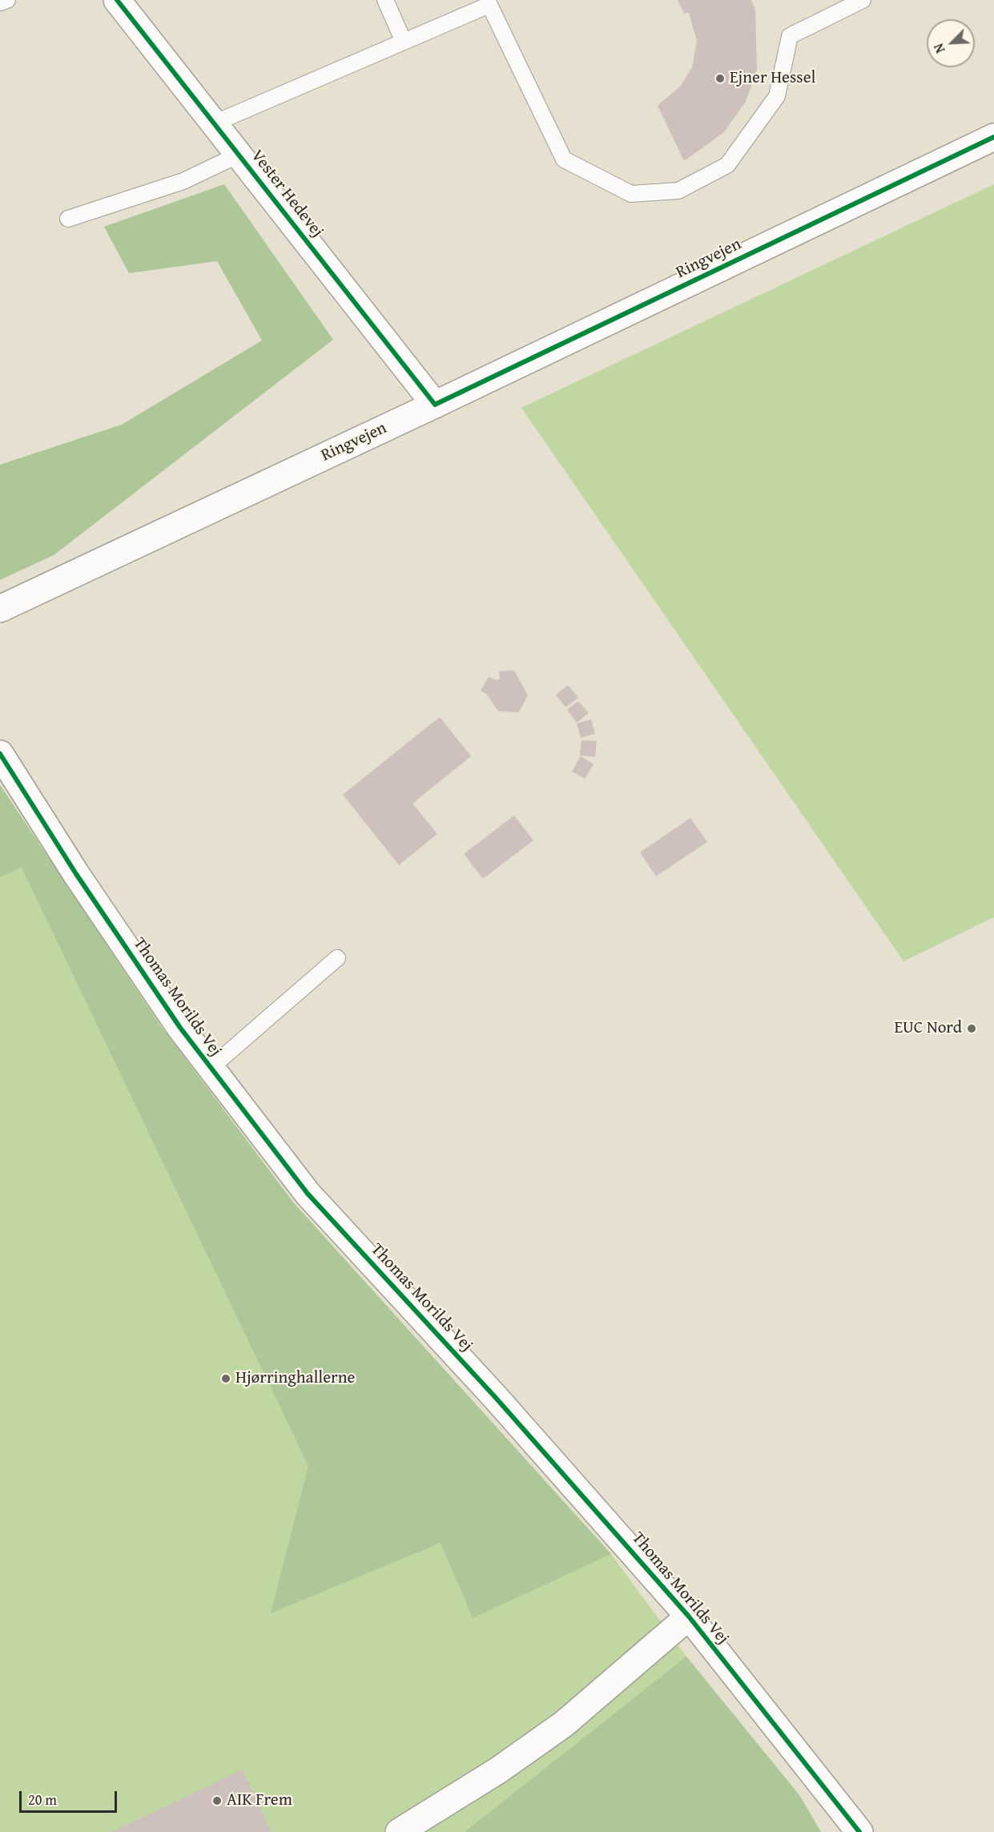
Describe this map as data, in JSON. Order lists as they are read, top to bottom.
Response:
{
  "streets": {
    "street": ["Vester Hedevej", "Ringvejen", "Thomas Morilds Vej"]
  },
  "crossings": [
    ["Vester Hedevej", "Ringvejen"]
  ],
  "places": [
    "Ejner Hessel",
    "EUC Nord",
    "Hjørringhallerne",
    "AIK Frem"
  ],
  "scale_bar": "20 m",
  "north": "bottom left"
}
